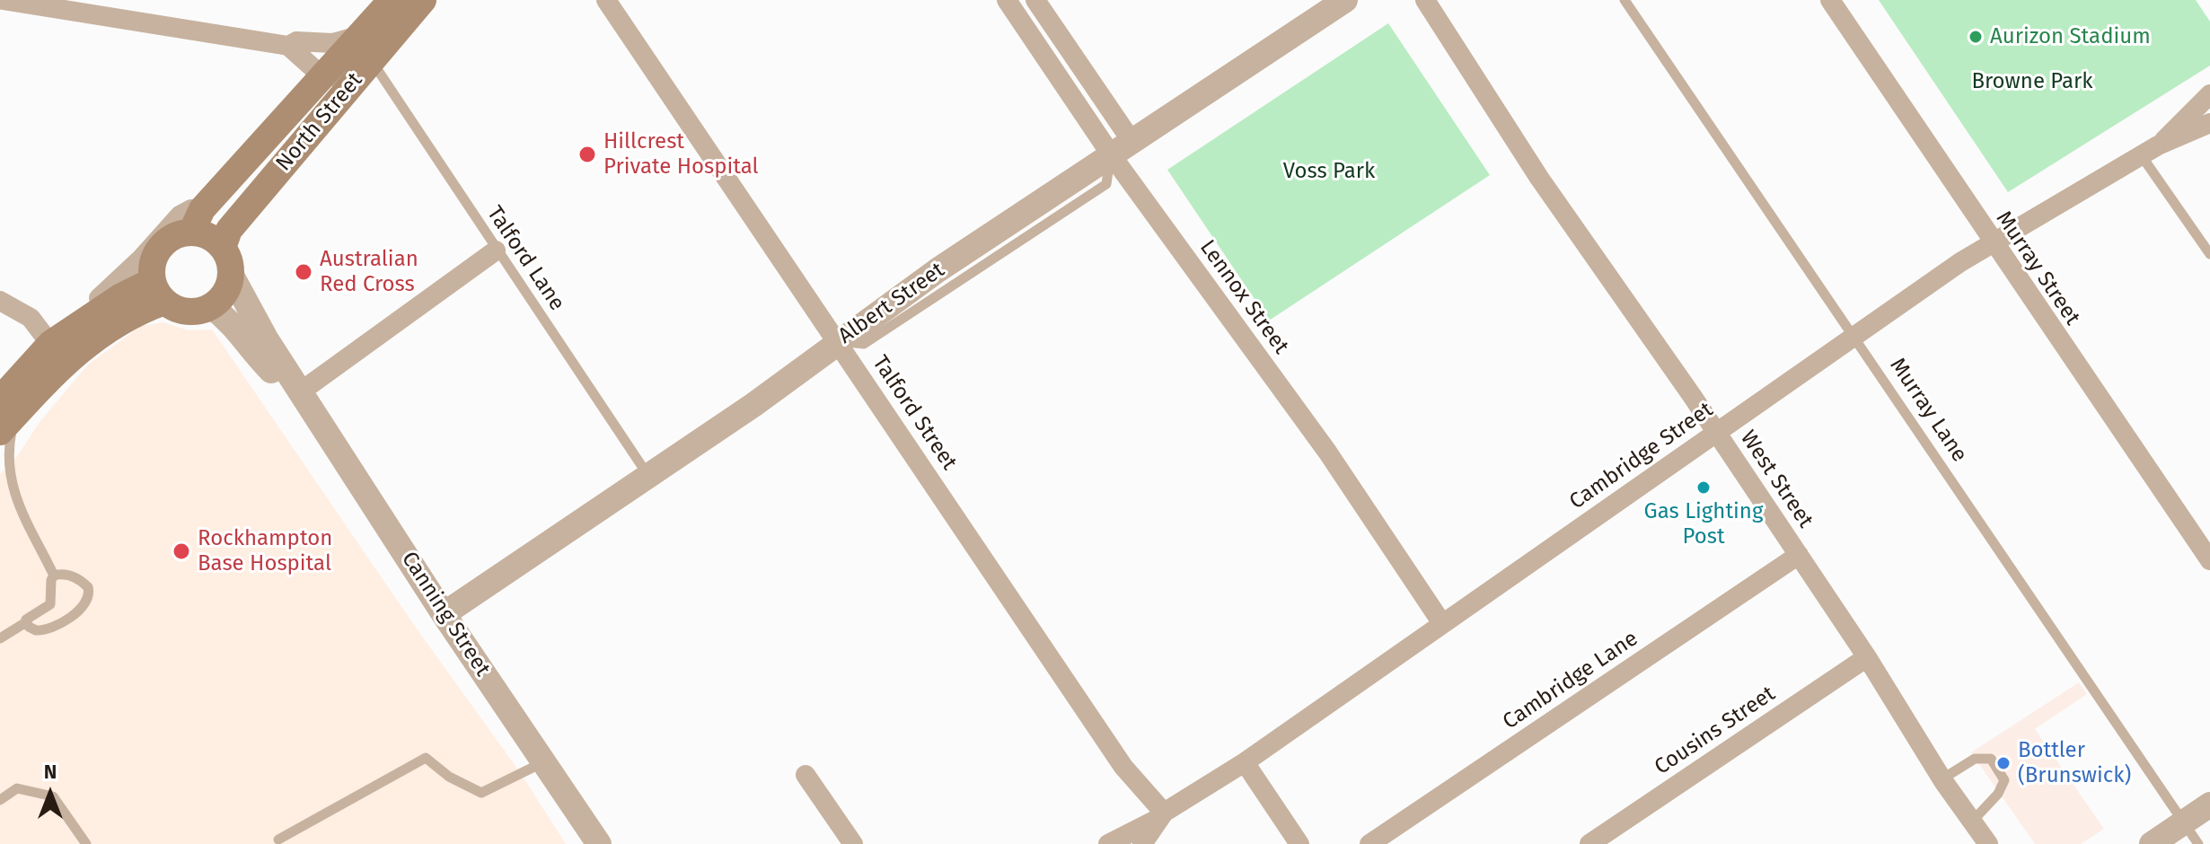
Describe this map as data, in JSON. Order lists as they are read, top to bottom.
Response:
{
  "streets": {
    "main road": ["North Street"],
    "street": [
      "Murray Street",
      "Lennox Street",
      "Albert Street",
      "Talford Street",
      "Cambridge Street",
      "West Street",
      "Canning Street",
      "Cambridge Lane",
      "Cousins Street"
    ],
    "lane": ["Talford Lane", "Murray Lane"]
  },
  "crossings": [
    ["North Street", "Talford Lane"],
    ["North Street", "Canning Street"],
    ["Talford Lane", "Albert Street"],
    ["Murray Street", "Cambridge Street"],
    ["Lennox Street", "Albert Street"],
    ["Lennox Street", "Cambridge Street"],
    ["Albert Street", "Talford Street"],
    ["Albert Street", "Canning Street"],
    ["Murray Lane", "Cambridge Street"],
    ["Talford Street", "Cambridge Street"],
    ["Cambridge Street", "West Street"],
    ["West Street", "Cambridge Lane"],
    ["West Street", "Cousins Street"]
  ],
  "parks": ["Browne Park", "Voss Park"],
  "places": [
    "Aurizon Stadium",
    "Hillcrest Private Hospital",
    "Australian Red Cross",
    "Gas Lighting Post",
    "Rockhampton Base Hospital",
    "Bottler (Brunswick)"
  ],
  "north": "top"
}
